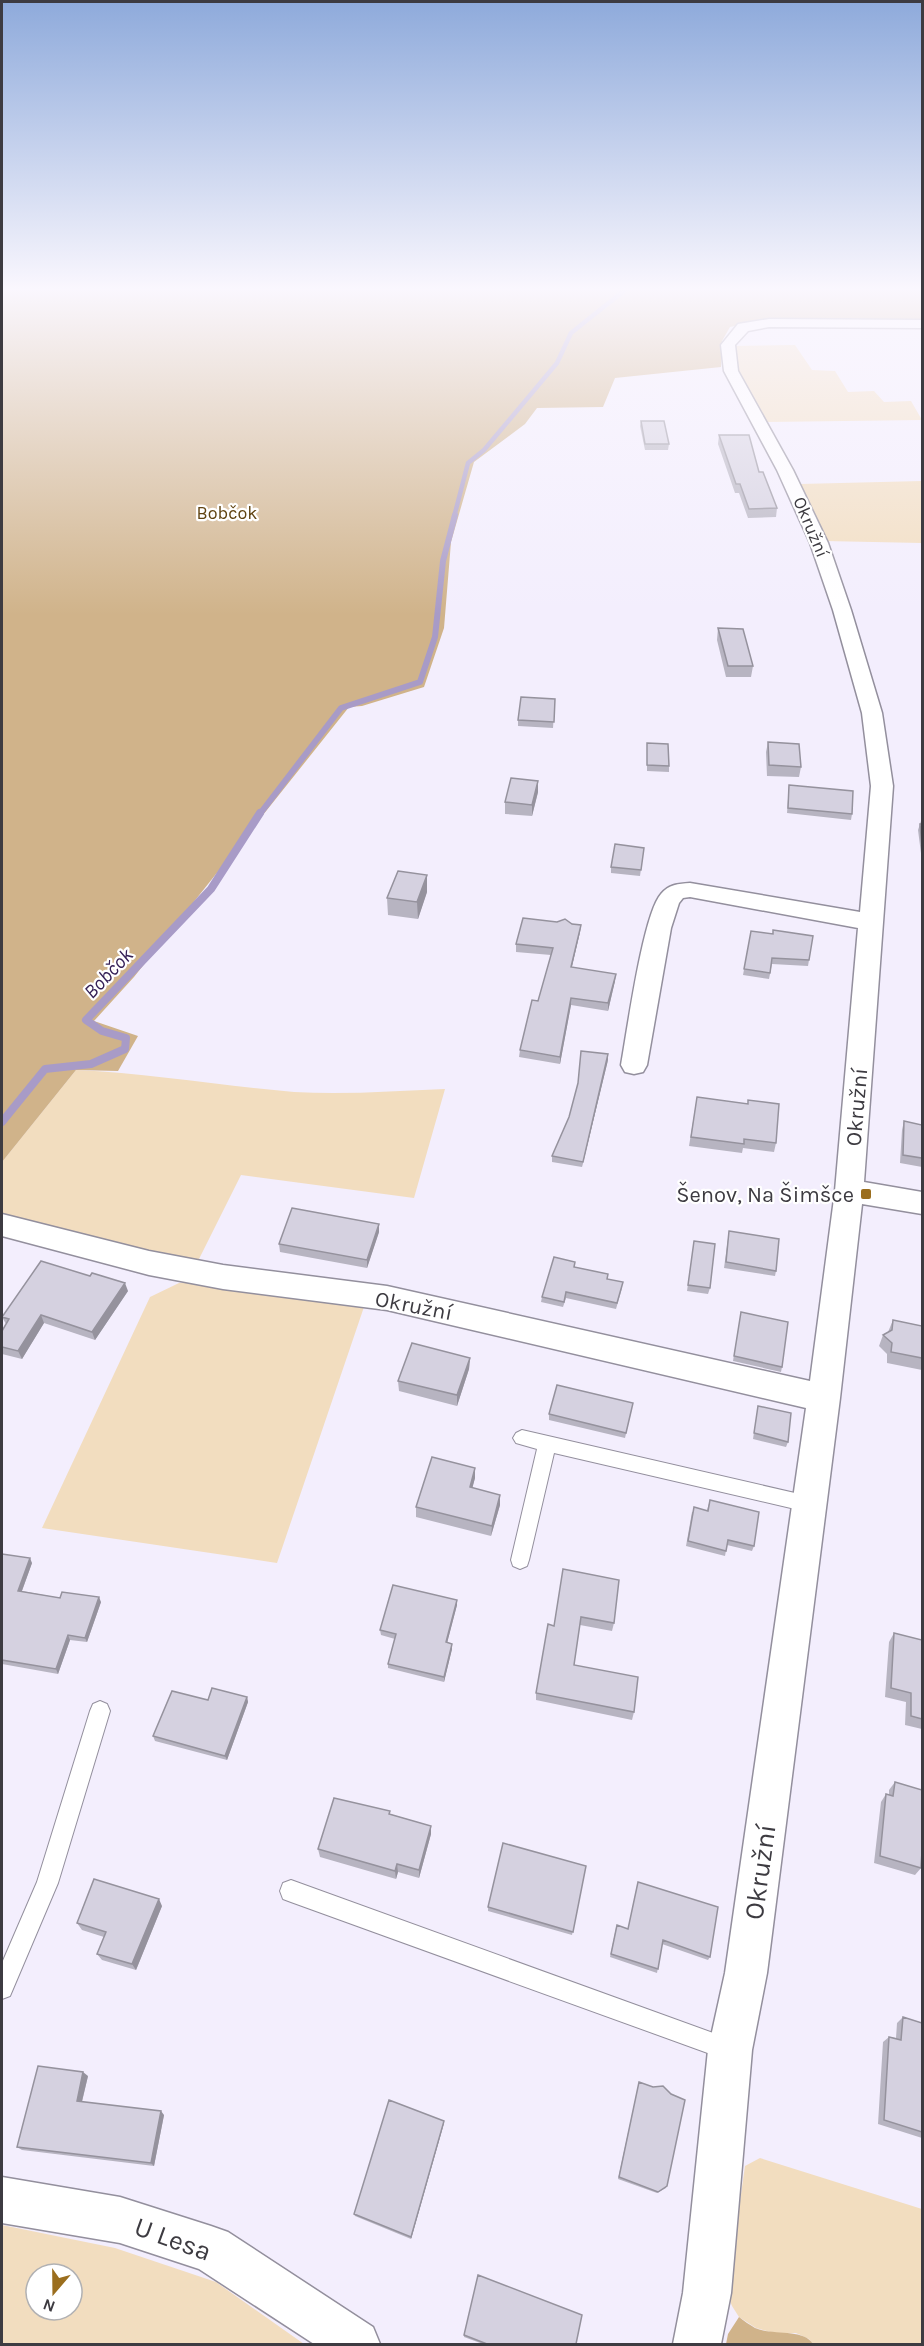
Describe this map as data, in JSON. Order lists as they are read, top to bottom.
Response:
{
  "streets": {
    "street": ["Okružní", "U Lesa"]
  },
  "water": ["Bobčok"],
  "parks": ["Bobčok"],
  "places": {
    "transit": ["Šenov, Na Šimšce"]
  },
  "north": "bottom"
}
